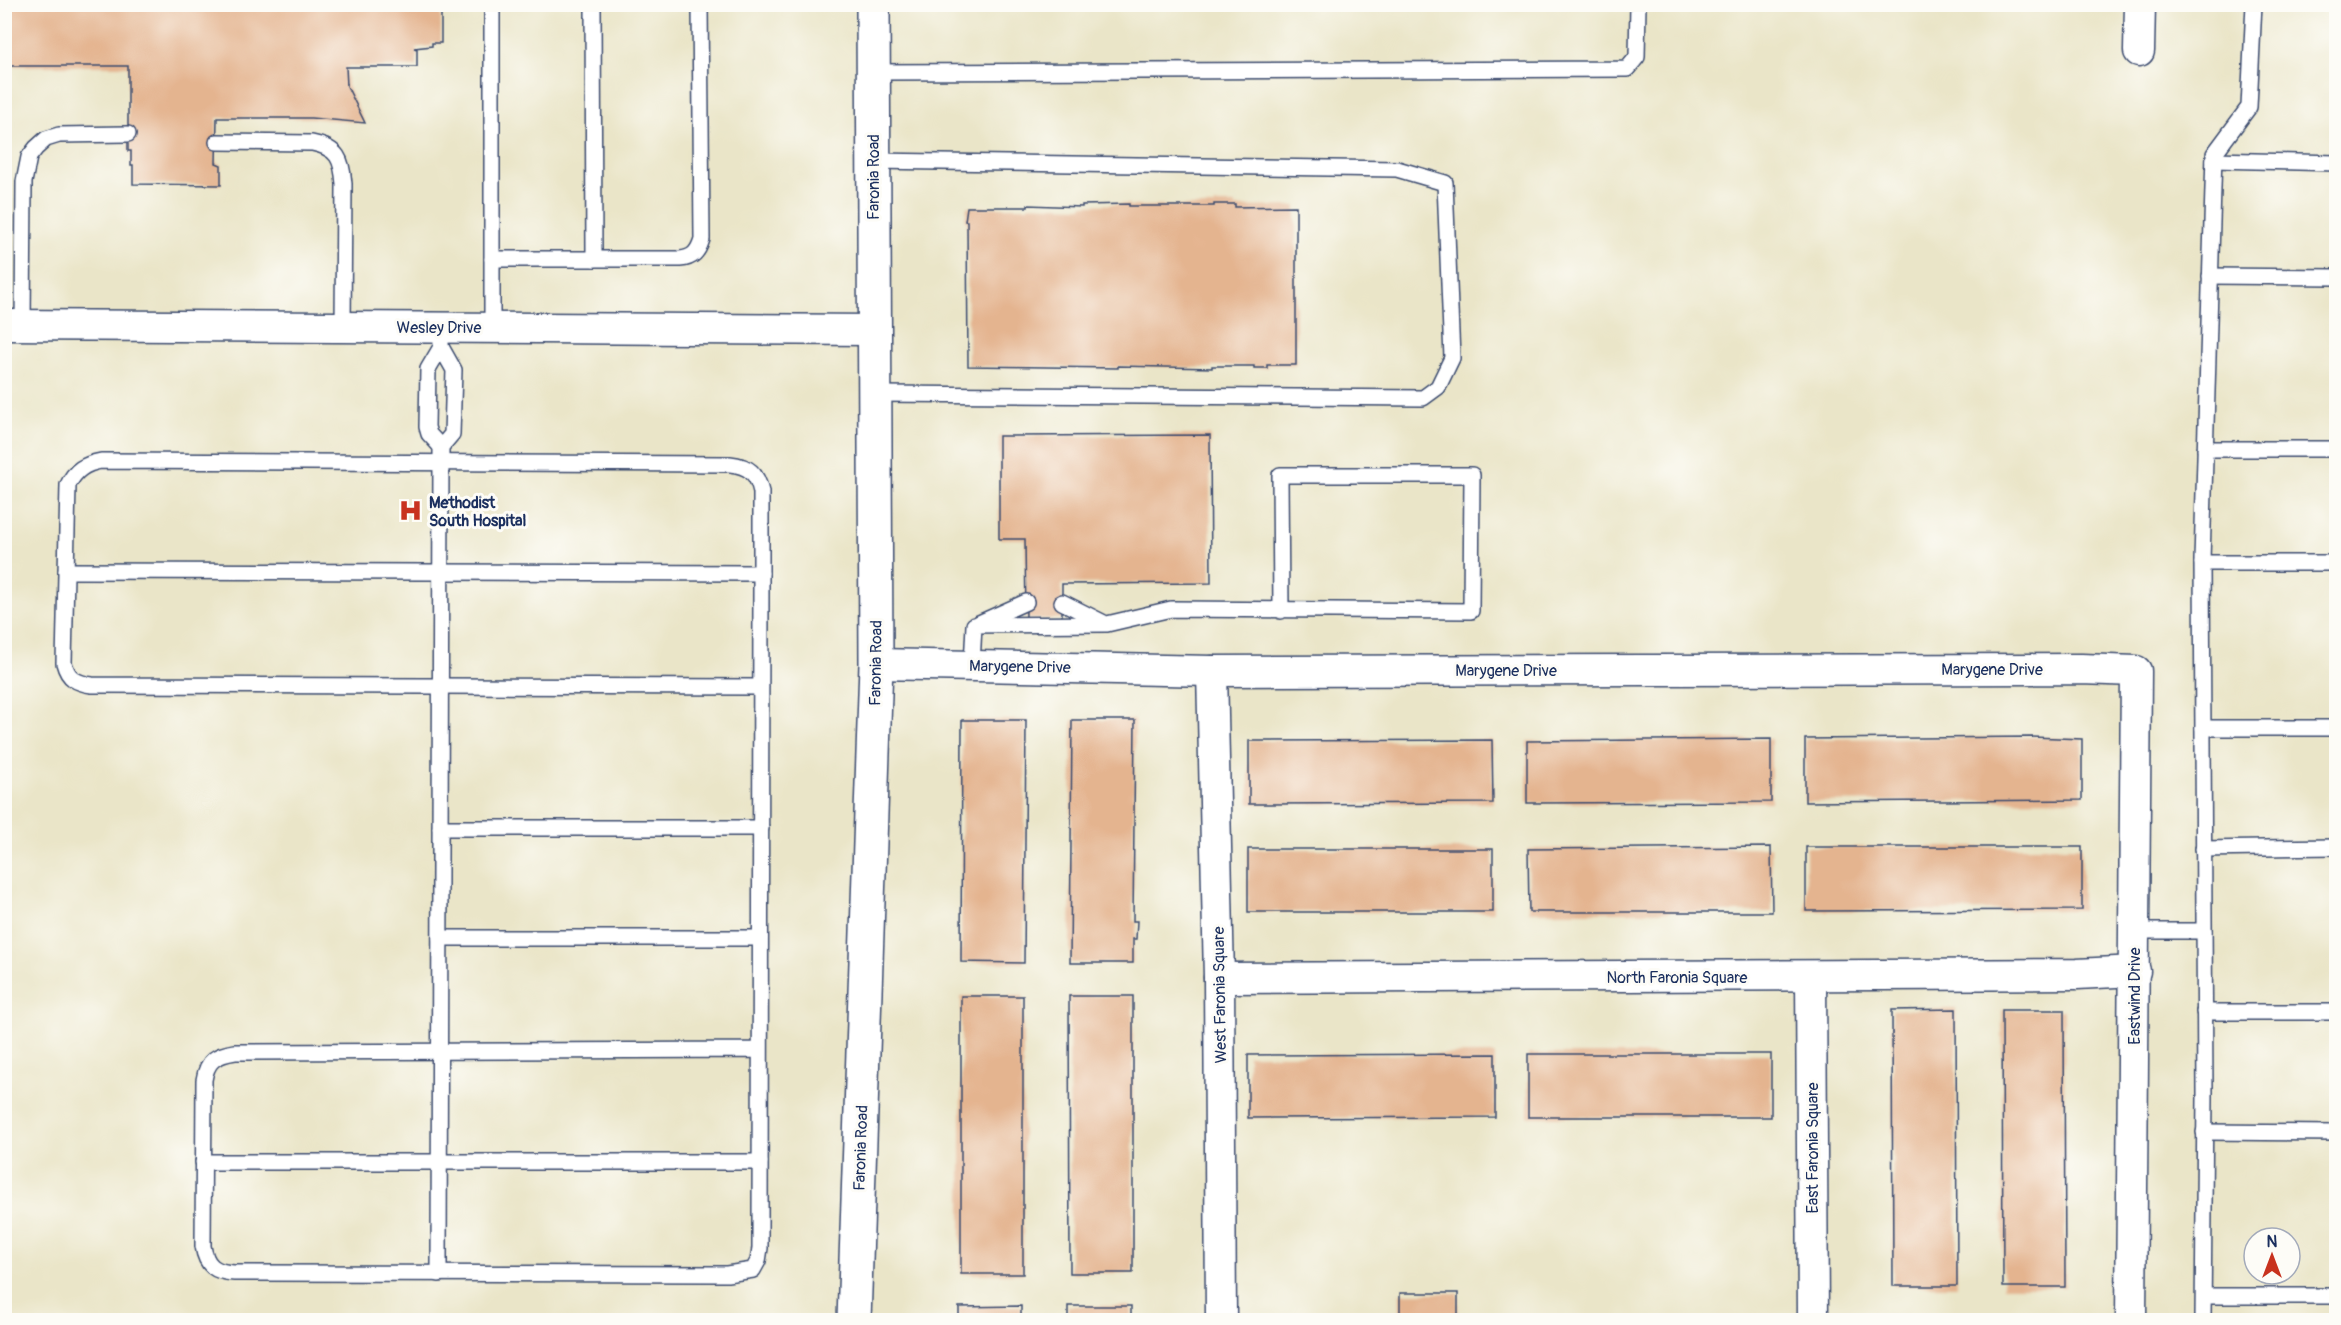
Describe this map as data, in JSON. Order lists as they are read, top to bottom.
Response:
{
  "streets": {
    "street": [
      "Faronia Road",
      "Wesley Drive",
      "Marygene Drive",
      "North Faronia Square",
      "West Faronia Square",
      "Eastwind Drive",
      "East Faronia Square"
    ]
  },
  "crossings": [
    ["Faronia Road", "Wesley Drive"],
    ["Faronia Road", "Marygene Drive"],
    ["Marygene Drive", "West Faronia Square"],
    ["Marygene Drive", "Eastwind Drive"],
    ["North Faronia Square", "West Faronia Square"],
    ["North Faronia Square", "Eastwind Drive"],
    ["North Faronia Square", "East Faronia Square"]
  ],
  "places": {
    "hospital": ["Methodist South Hospital"]
  },
  "north": "top"
}
